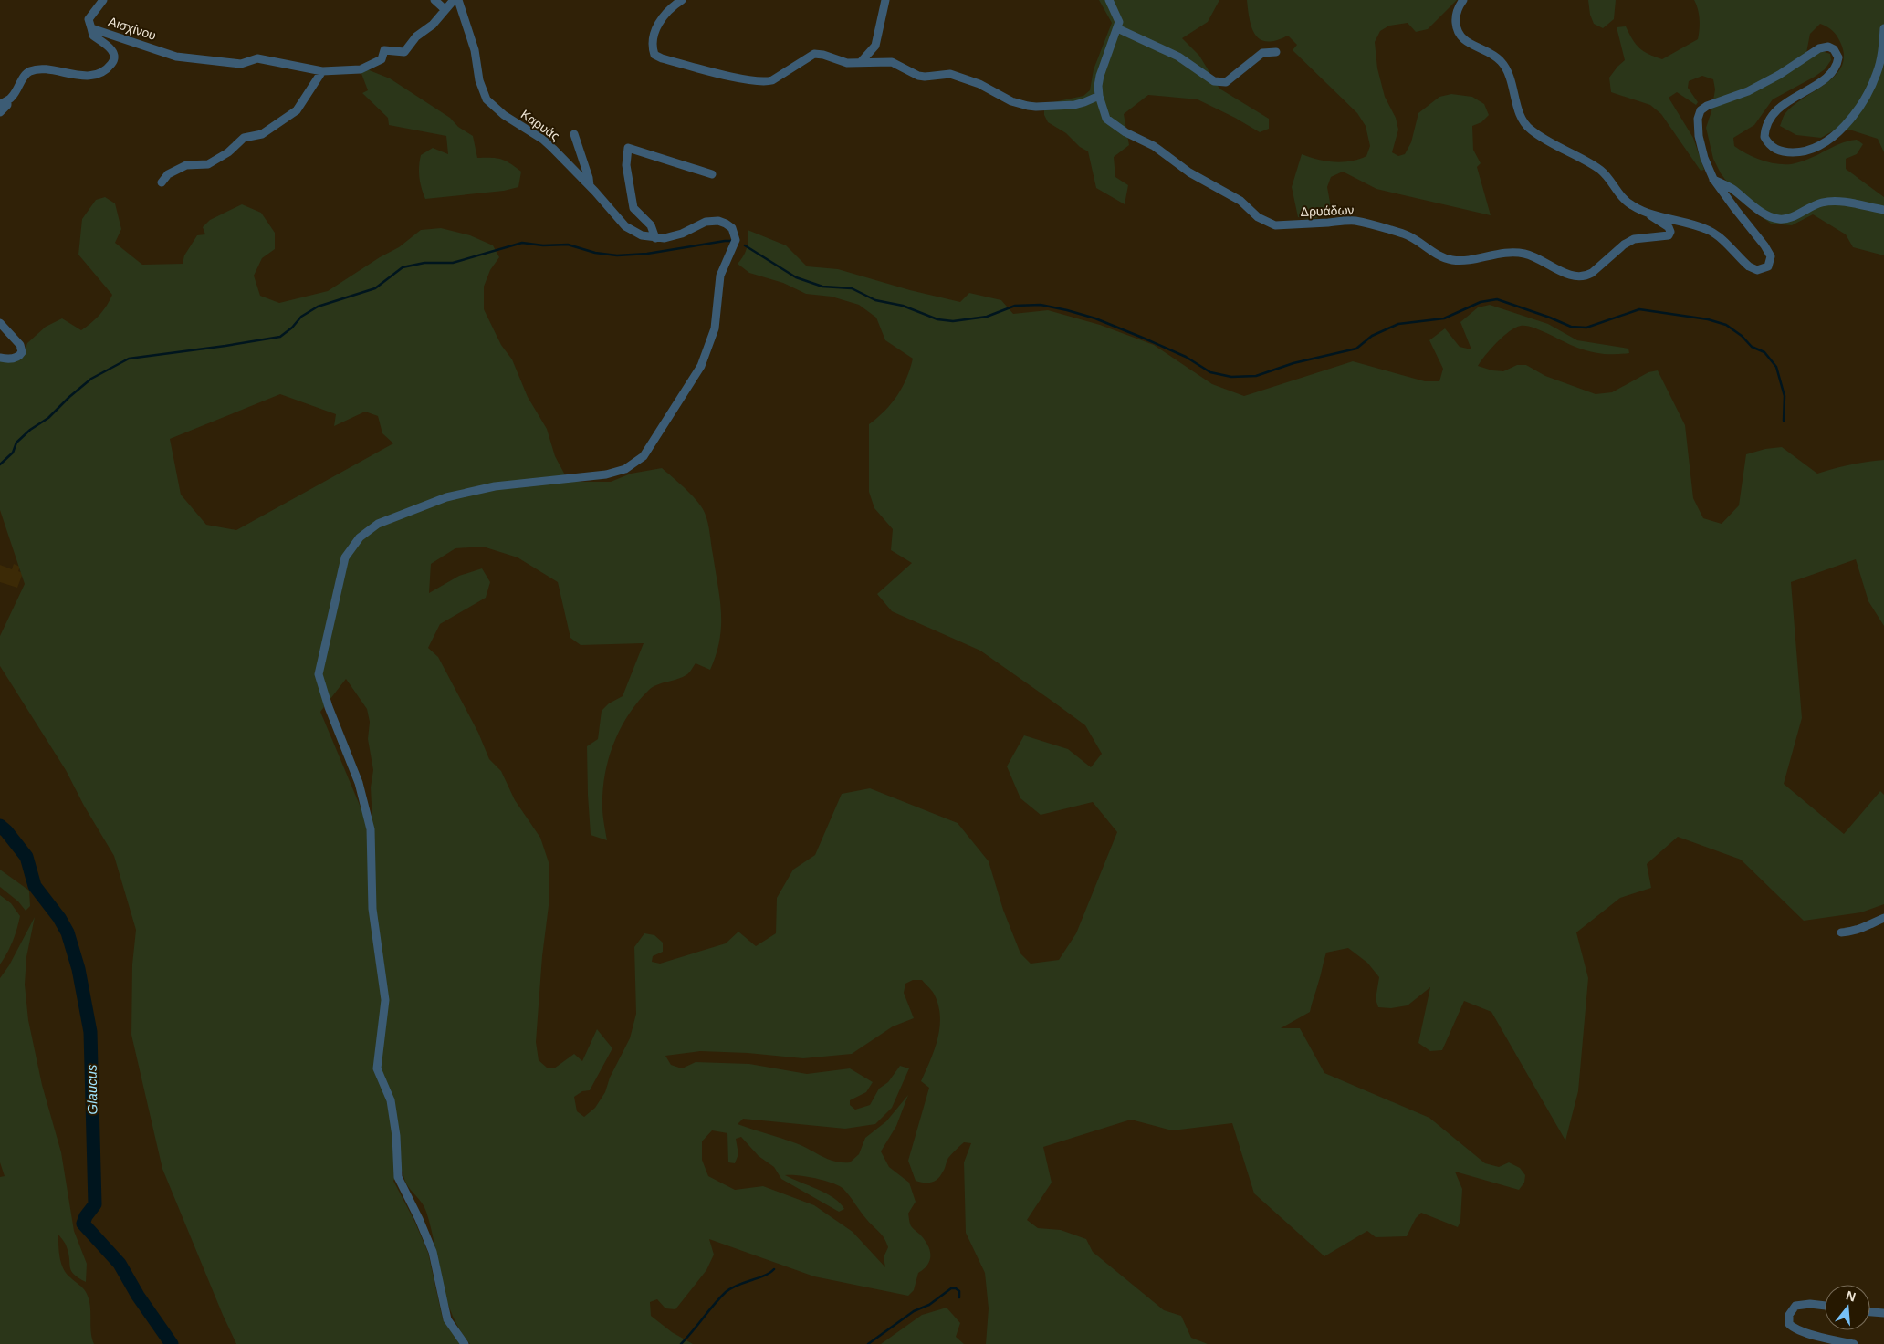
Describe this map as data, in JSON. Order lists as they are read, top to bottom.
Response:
{
  "streets": {
    "street": ["Αισχίνου", "Καρυάς", "Δρυάδων"]
  },
  "water": ["Glaucus"],
  "north": "top"
}
